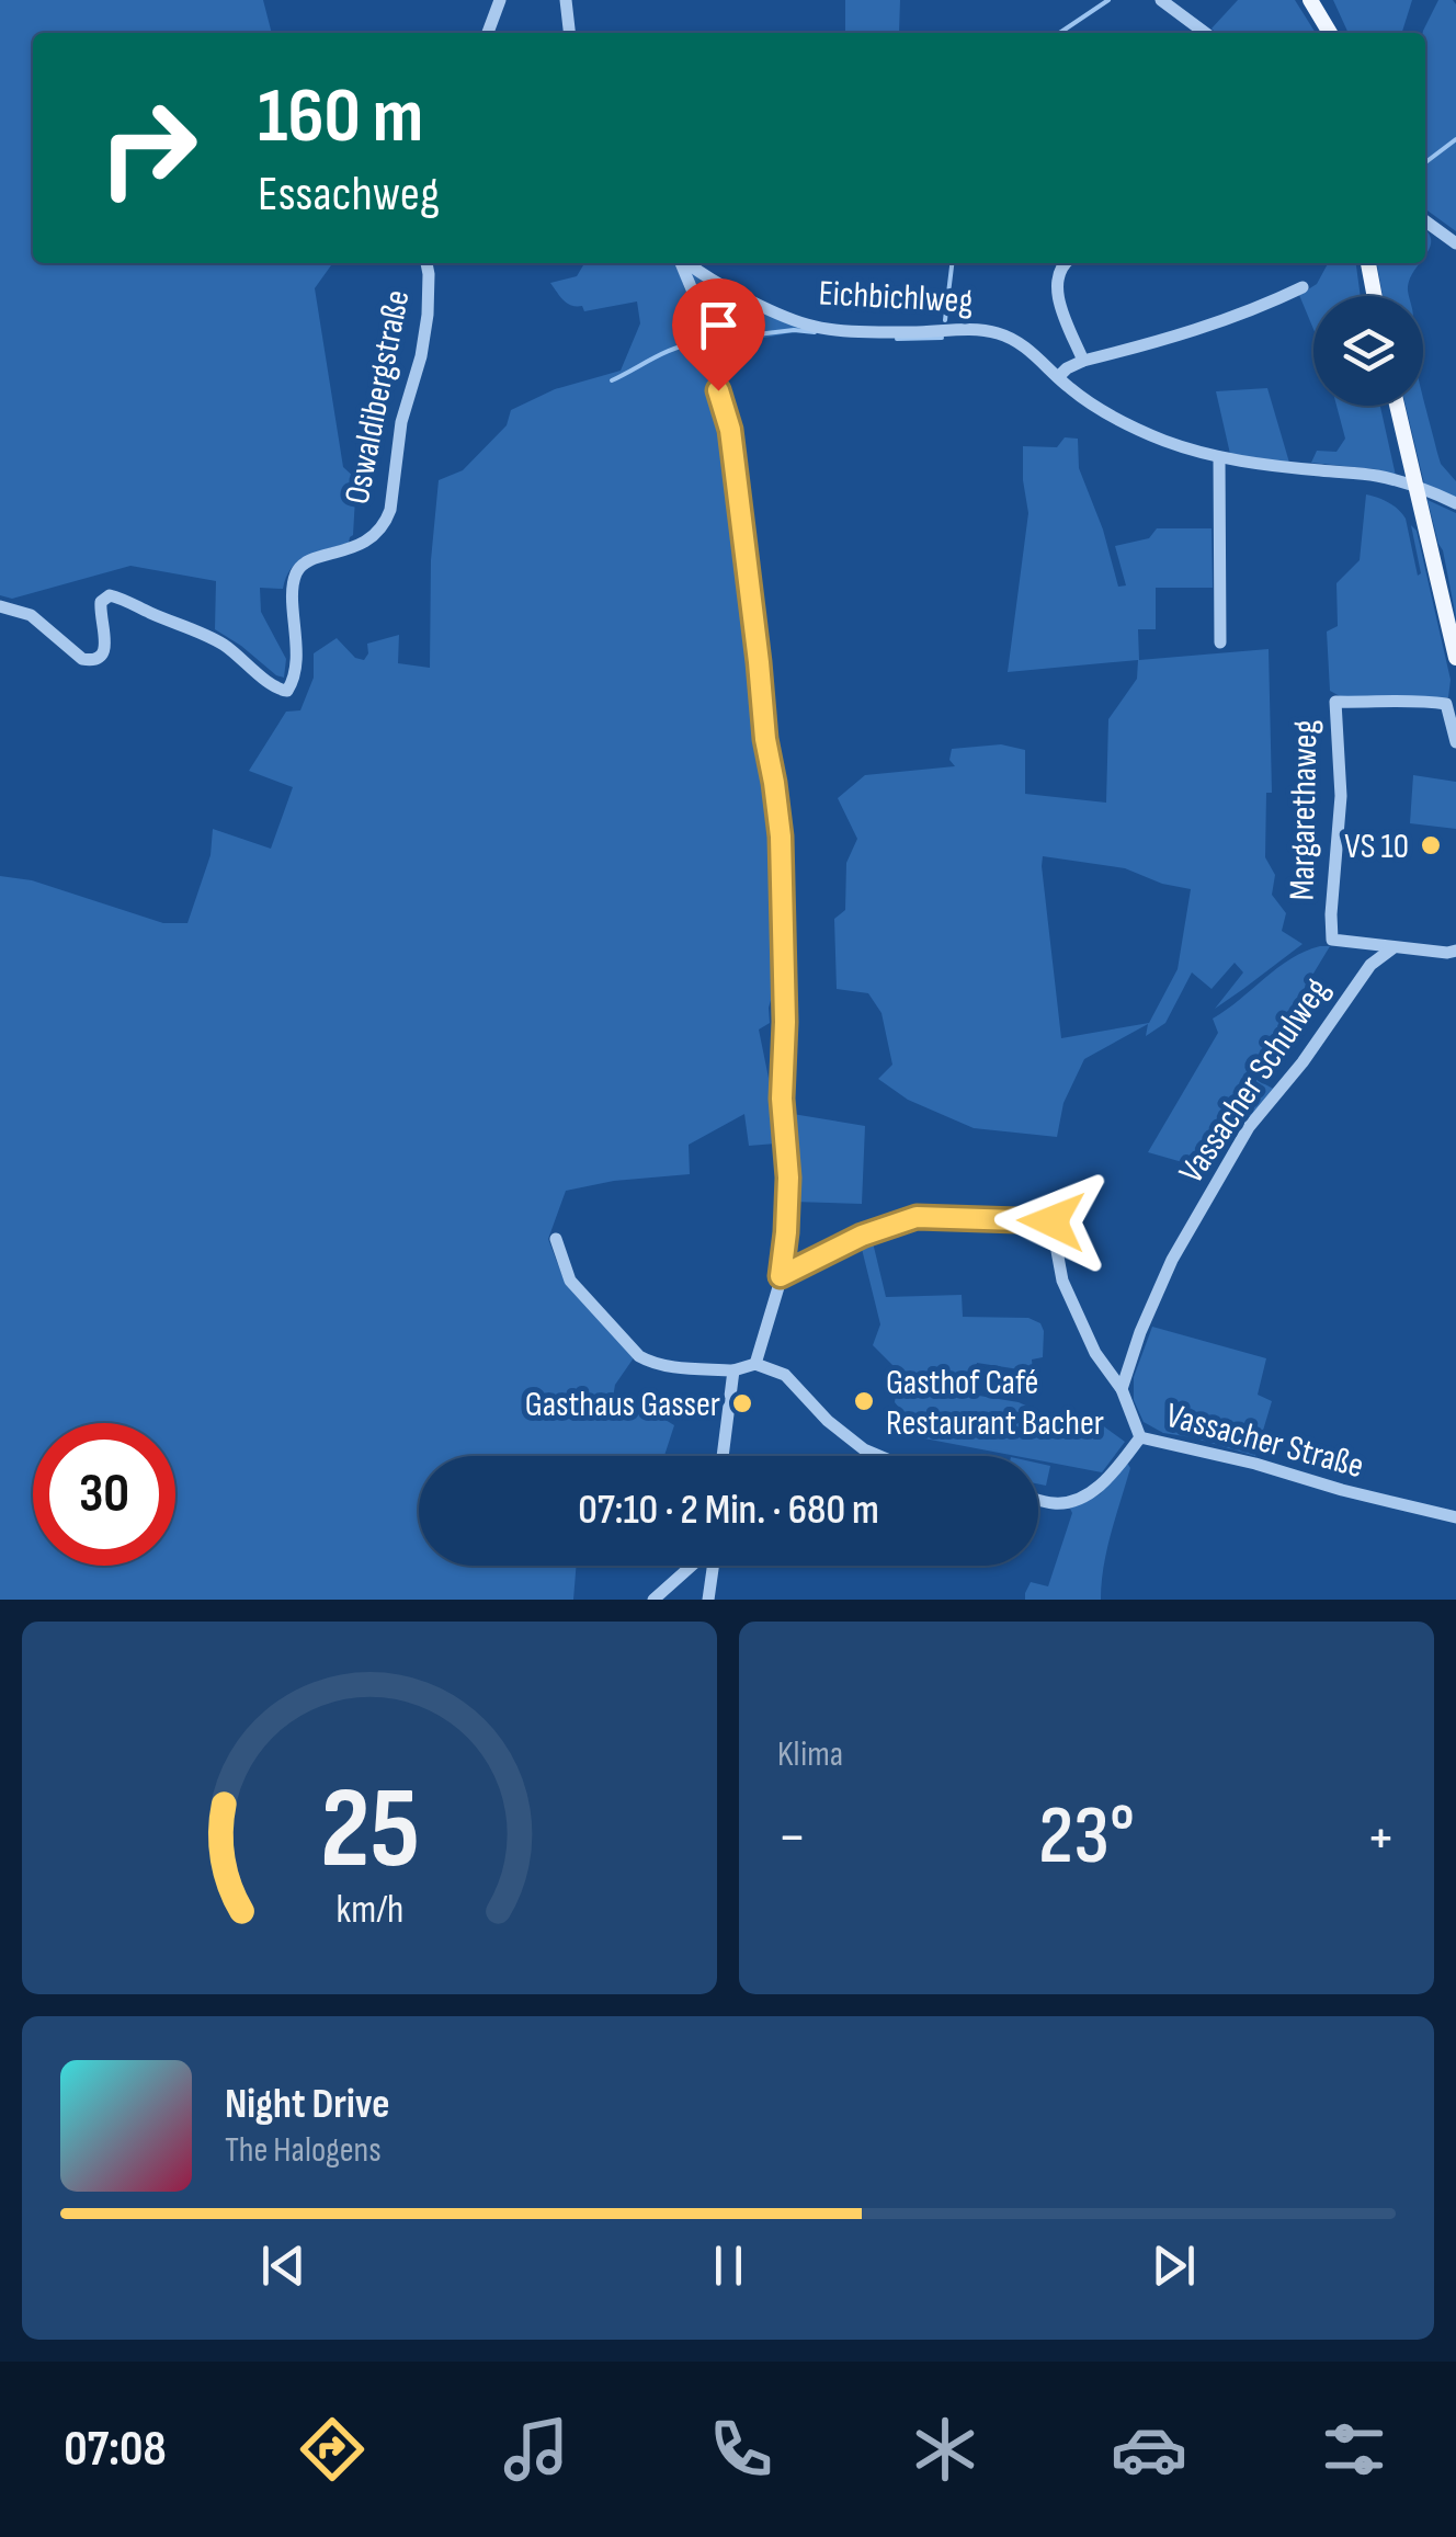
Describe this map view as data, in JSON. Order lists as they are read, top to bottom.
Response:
{
  "streets": {
    "street": [
      "Eichbichlweg",
      "Oswaldibergstraße",
      "Margarethaweg",
      "Vassacher Schulweg",
      "Vassacher Straße"
    ]
  },
  "crossings": [
    ["Margarethaweg", "Vassacher Schulweg"]
  ],
  "places": ["VS 10", "Gasthof Café Restaurant Bacher", "Gasthaus Gasser"],
  "page": {
    "turn": ["160 m", "Essachweg"],
    "limit": "30",
    "trip": "07:10 · 2 Min. · 680 m",
    "tile": "Klima",
    "heat": ["−", "23°", "+"],
    "song": ["Night Drive", "The Halogens"],
    "tabs": "07:08",
    "gauge": ["25", "km/h"]
  }
}
